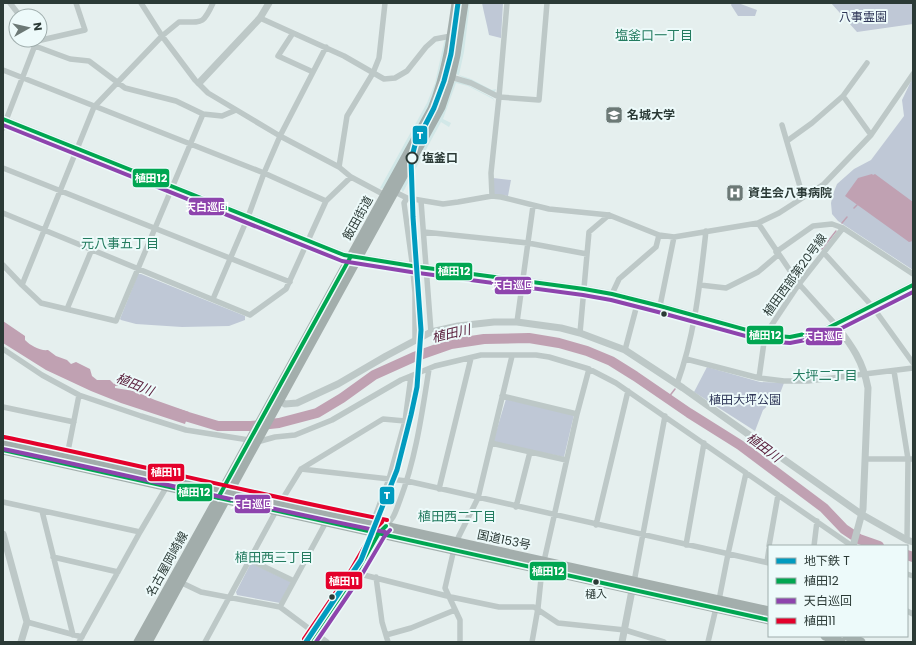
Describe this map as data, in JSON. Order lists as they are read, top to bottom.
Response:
{
  "streets": {
    "highway": ["飯田街道", "国道153号"],
    "main road": ["名古屋岡崎線"],
    "street": ["植田西部第20号線"]
  },
  "crossings": [
    ["飯田街道", "国道153号"],
    ["飯田街道", "名古屋岡崎線"],
    ["国道153号", "名古屋岡崎線"]
  ],
  "districts": [
    "塩釜口一丁目",
    "元八事五丁目",
    "大坪二丁目",
    "植田西二丁目",
    "植田西三丁目"
  ],
  "water": ["植田川"],
  "parks": ["八事霊園", "植田大坪公園"],
  "places": {
    "school or university": ["名城大学"],
    "other": ["塩釜口", "樋入"],
    "hospital": ["資生会八事病院"]
  },
  "lines": [
    "metro line T",
    "transit line 植田12",
    "transit line 天白巡回",
    "transit line 植田11"
  ],
  "legend": [
    "地下鉄 T",
    "植田12",
    "天白巡回",
    "植田11"
  ],
  "north": "right"
}
